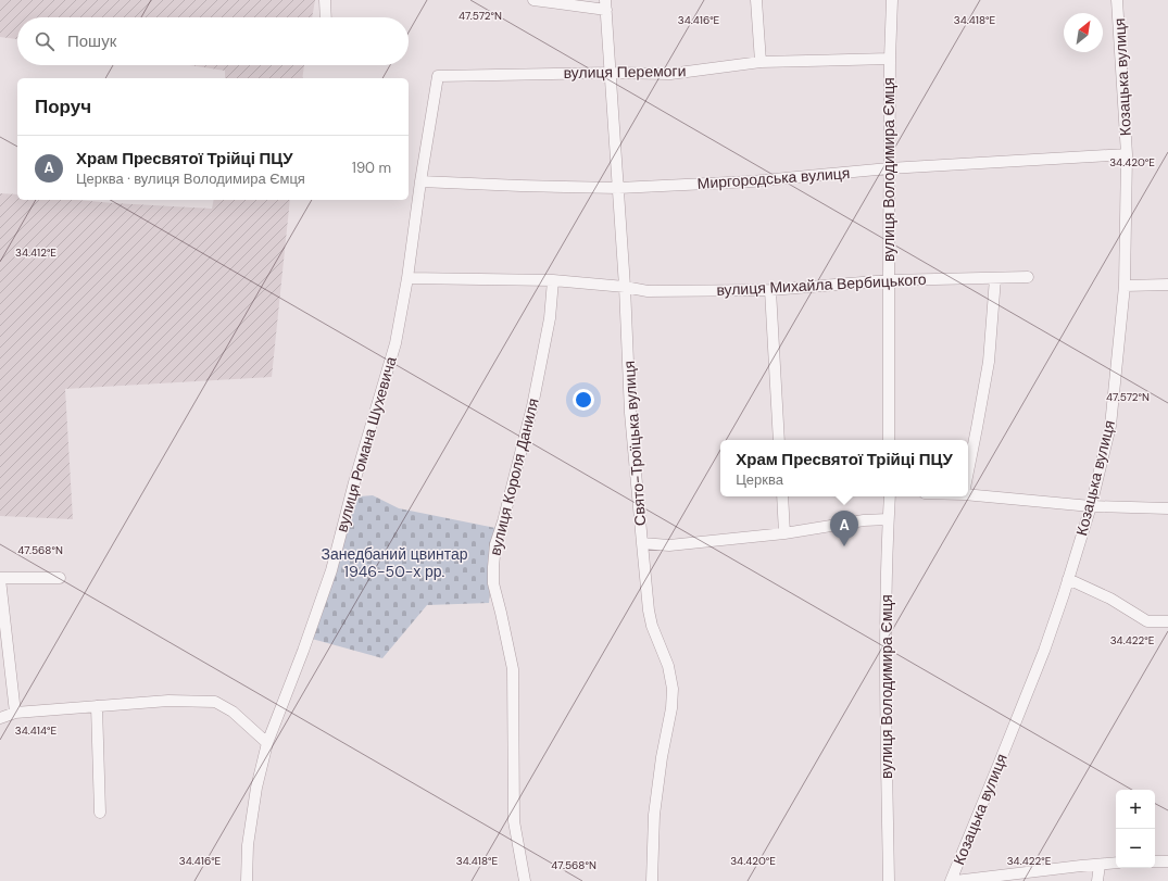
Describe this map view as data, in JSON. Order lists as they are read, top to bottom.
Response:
{
  "streets": {
    "street": [
      "вулиця Перемоги",
      "Козацька вулиця",
      "вулиця Володимира Ємця",
      "Миргородська вулиця",
      "вулиця Михайла Вербицького",
      "Свято-Троїцька вулиця",
      "вулиця Романа Шухевича",
      "вулиця Короля Даниля"
    ]
  },
  "crossings": [
    ["вулиця Перемоги", "вулиця Володимира Ємця"],
    ["вулиця Перемоги", "Свято-Троїцька вулиця"],
    ["вулиця Перемоги", "вулиця Романа Шухевича"],
    ["Козацька вулиця", "Миргородська вулиця"],
    ["вулиця Володимира Ємця", "Миргородська вулиця"],
    ["вулиця Володимира Ємця", "вулиця Михайла Вербицького"],
    ["Миргородська вулиця", "Свято-Троїцька вулиця"],
    ["Миргородська вулиця", "вулиця Романа Шухевича"],
    ["вулиця Михайла Вербицького", "Свято-Троїцька вулиця"],
    ["вулиця Михайла Вербицького", "вулиця Романа Шухевича"],
    ["вулиця Михайла Вербицького", "вулиця Короля Даниля"]
  ],
  "parks": ["Занедбаний цвинтар 1946-50-х рр."],
  "north": "top right",
  "page": {
    "search": "Пошук",
    "heading": "Поруч",
    "list": [
      {
        "mark": "A",
        "name": "Храм Пресвятої Трійці ПЦУ",
        "note": "Церква · вулиця Володимира Ємця",
        "value": "190 m"
      }
    ],
    "popup": ["Храм Пресвятої Трійці ПЦУ", "Церква"],
    "pins": "A",
    "map_buttons": ["+", "−"]
  },
  "coordinates": [
    "47.572°N",
    "34.416°E",
    "34.418°E",
    "34.420°E",
    "34.412°E",
    "47.568°N",
    "34.422°E",
    "34.414°E"
  ]
}
